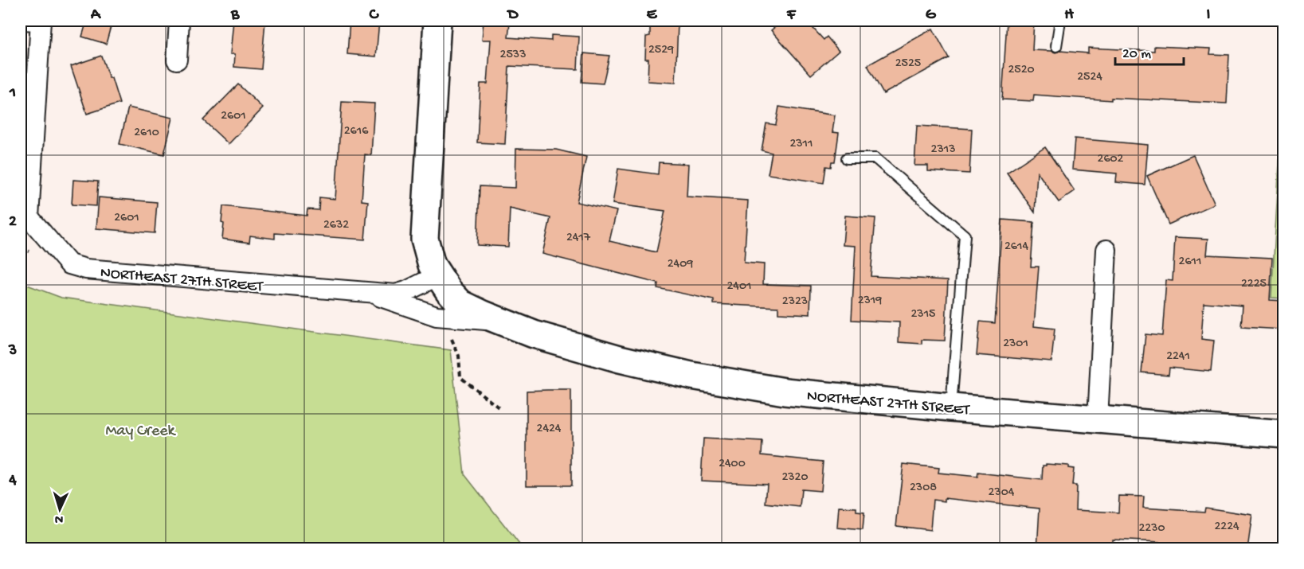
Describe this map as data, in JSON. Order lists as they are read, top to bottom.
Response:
{
  "streets": {
    "street": ["NORTHEAST 27TH STREET"]
  },
  "parks": ["May Creek"],
  "house_numbers": [
    "2529",
    "2533",
    "2525",
    "2520",
    "2524",
    "2601",
    "2616",
    "2610",
    "2311",
    "2313",
    "2602",
    "2601",
    "2632",
    "2417",
    "2614",
    "2611",
    "2409",
    "2225",
    "2401",
    "2319",
    "2323",
    "2315",
    "2301",
    "2241",
    "2424",
    "2400",
    "2320",
    "2308",
    "2304",
    "2224",
    "2230"
  ],
  "scale_bar": "20 m",
  "north": "bottom",
  "grid": {
    "columns": [
      "A",
      "B",
      "C",
      "D",
      "E",
      "F",
      "G",
      "H",
      "I"
    ],
    "rows": [
      "1",
      "2",
      "3",
      "4"
    ]
  }
}
